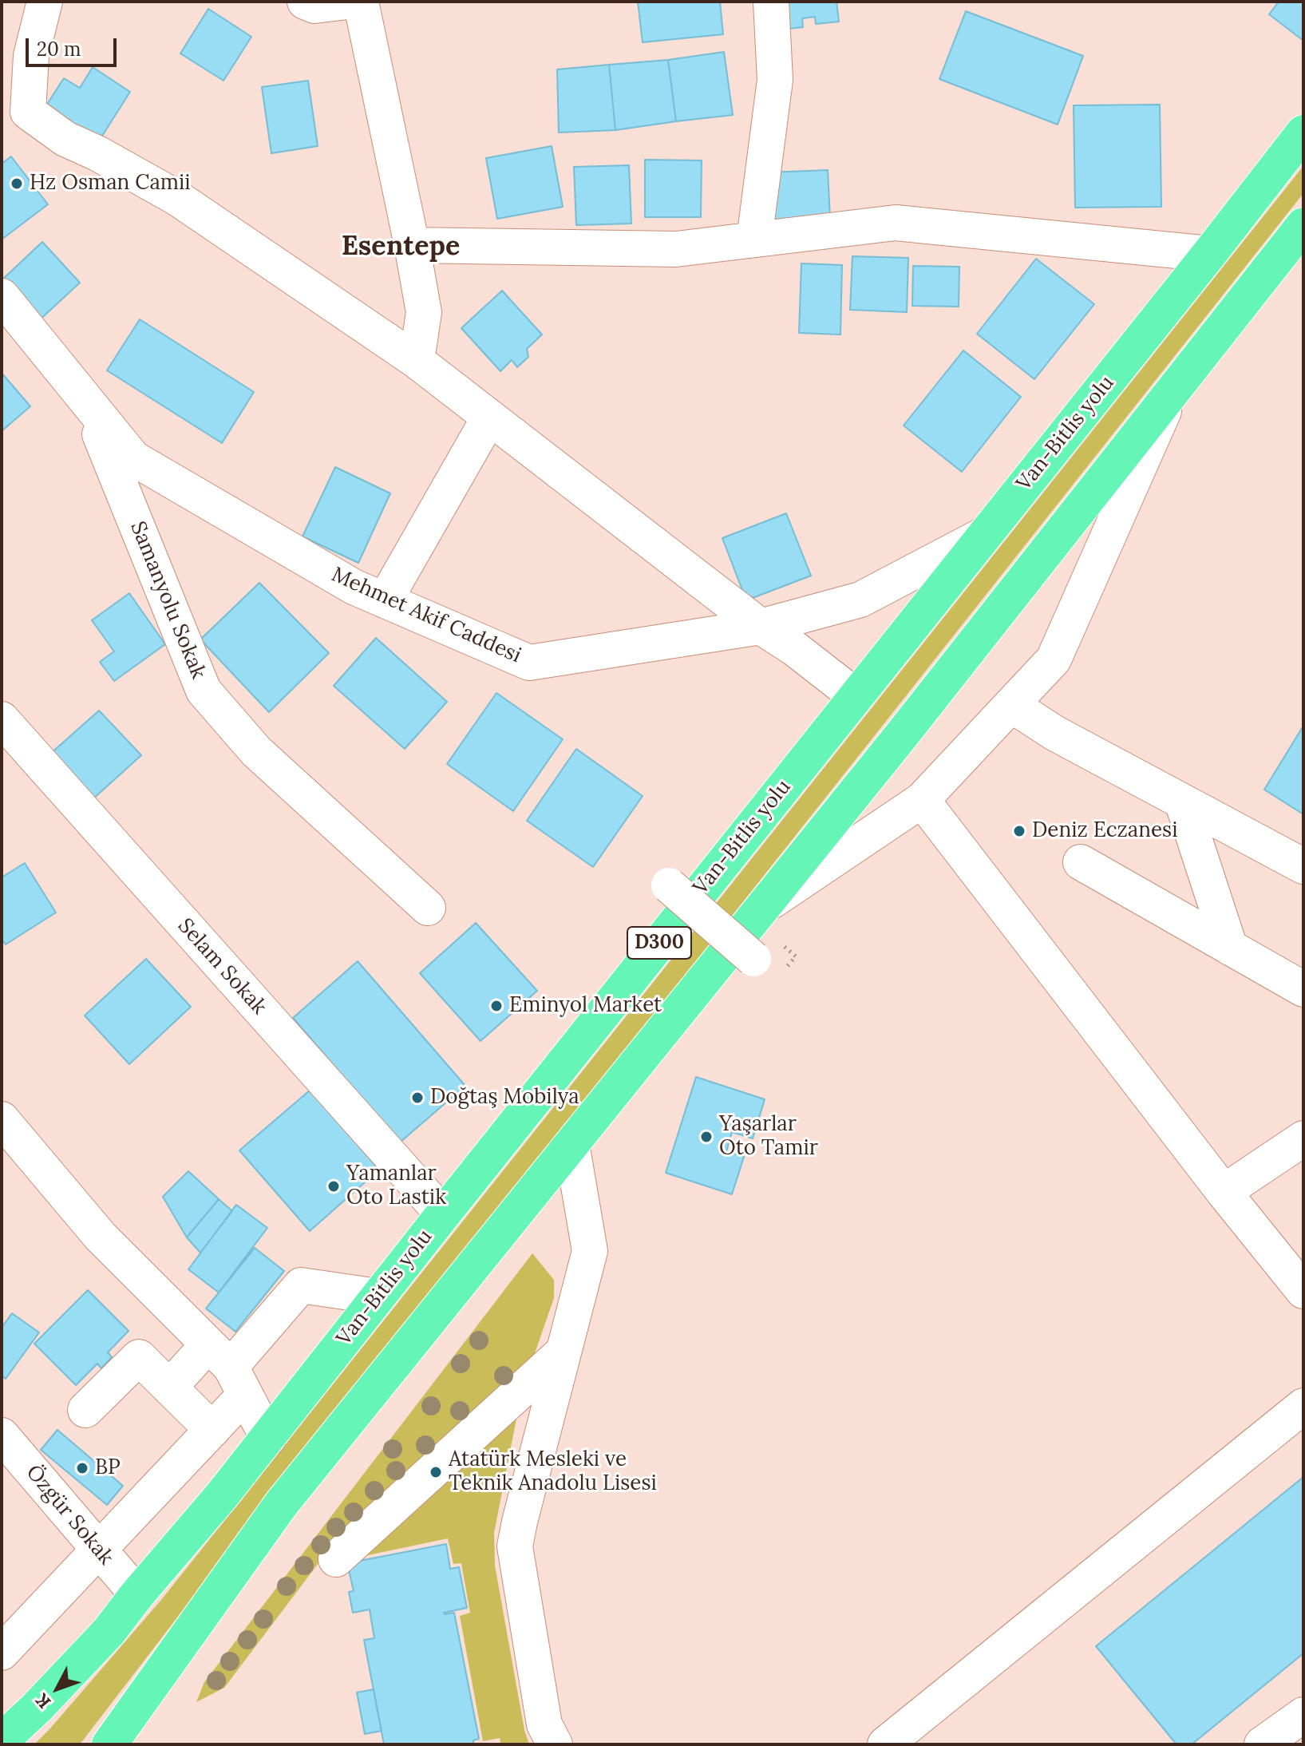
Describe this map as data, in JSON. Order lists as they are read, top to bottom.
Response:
{
  "streets": {
    "highway": ["Van-Bitlis yolu", "D300"],
    "street": [
      "Samanyolu Sokak",
      "Mehmet Akif Caddesi",
      "Selam Sokak",
      "Özgür Sokak"
    ]
  },
  "crossings": [
    ["Van-Bitlis yolu", "Mehmet Akif Caddesi"],
    ["Van-Bitlis yolu", "Selam Sokak"],
    ["Van-Bitlis yolu", "Özgür Sokak"],
    ["Samanyolu Sokak", "Mehmet Akif Caddesi"]
  ],
  "districts": ["Esentepe"],
  "places": [
    "Hz Osman Camii",
    "Deniz Eczanesi",
    "Eminyol Market",
    "Doğtaş Mobilya",
    "Yaşarlar Oto Tamir",
    "Yamanlar Oto Lastik",
    "BP",
    "Atatürk Mesleki ve Teknik Anadolu Lisesi"
  ],
  "scale_bar": "20 m",
  "north": "bottom left"
}
